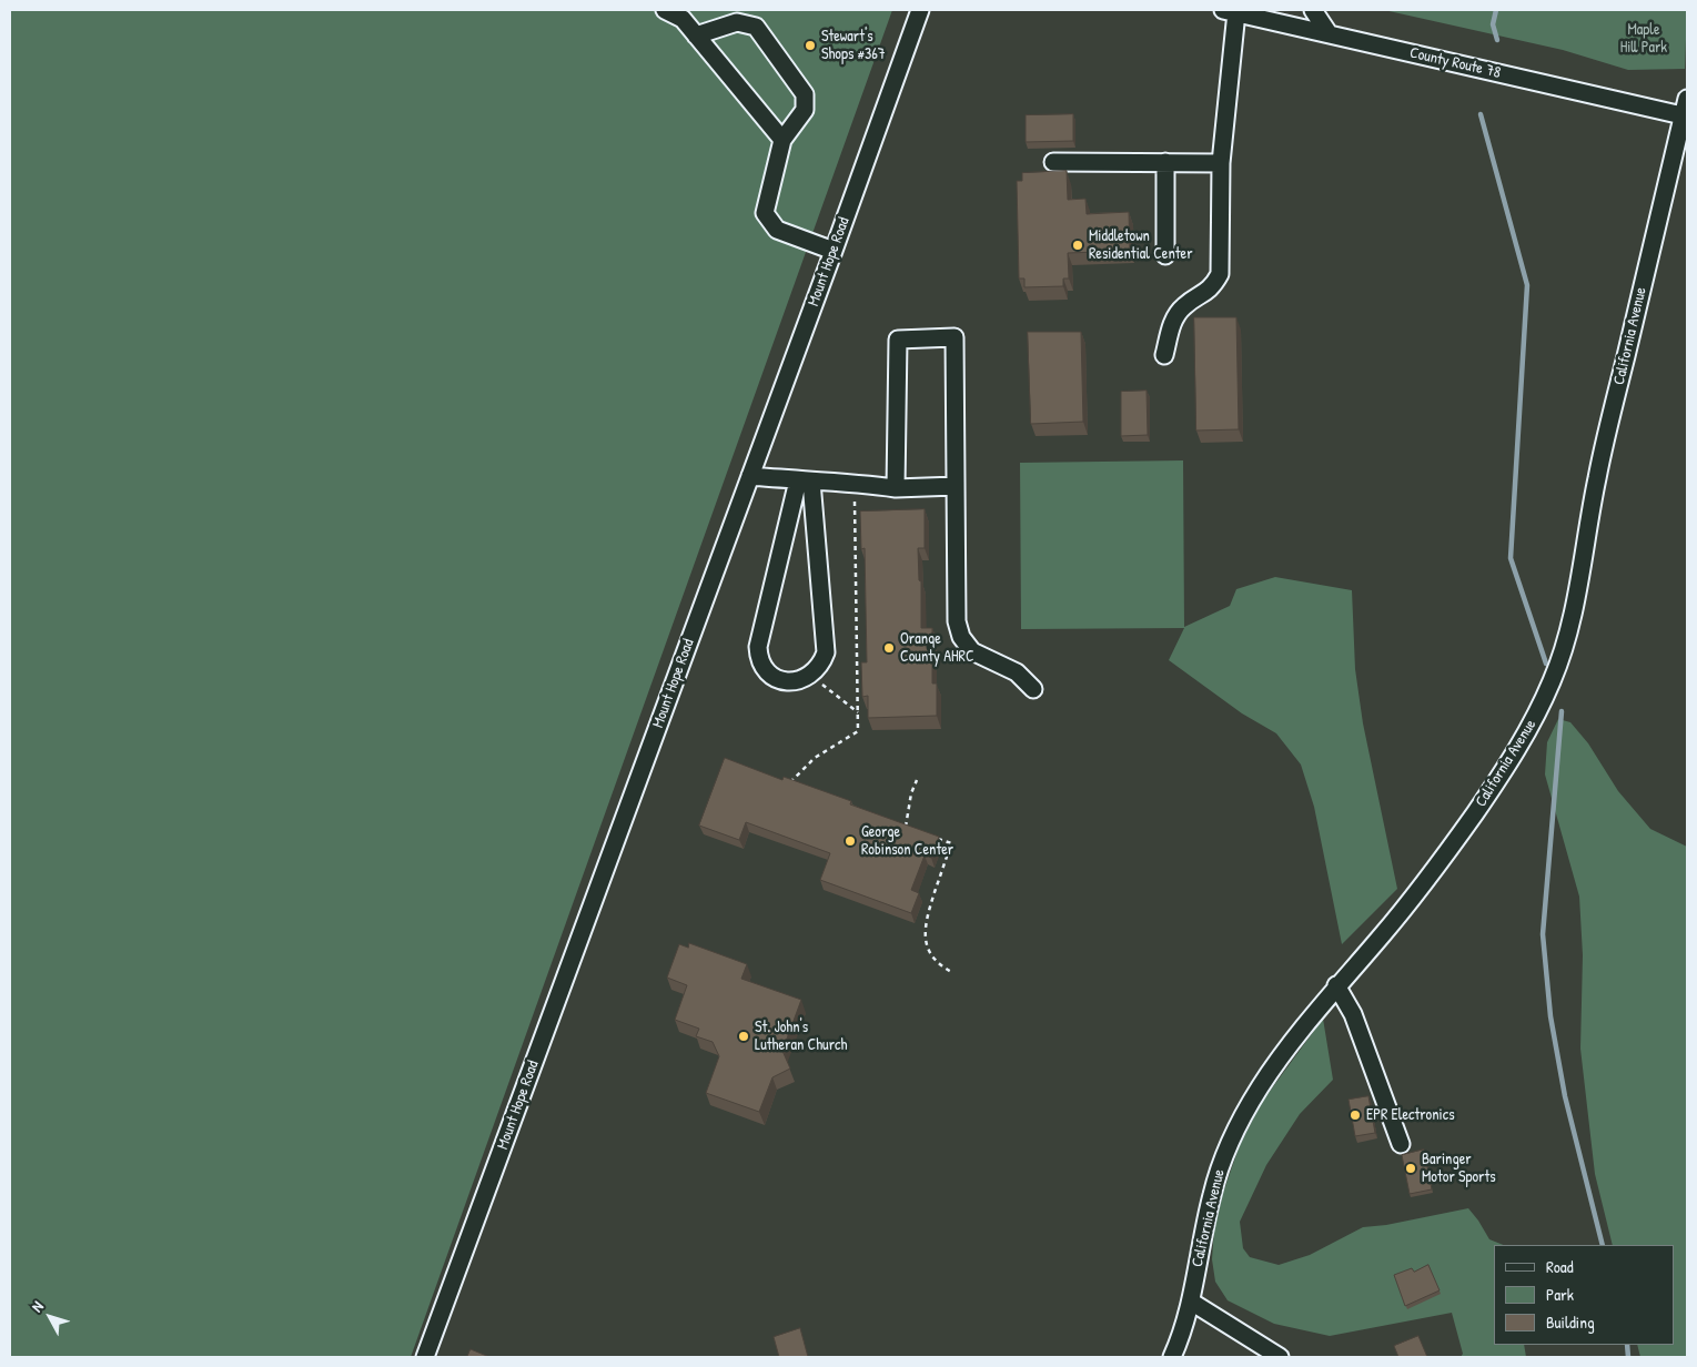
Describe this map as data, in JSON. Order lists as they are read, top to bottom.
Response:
{
  "streets": {
    "street": ["County Route 78", "Mount Hope Road", "California Avenue"]
  },
  "crossings": [
    ["County Route 78", "California Avenue"]
  ],
  "parks": ["Maple Hill Park"],
  "places": [
    "Stewart's Shops #367",
    "Middletown Residential Center",
    "Orange County AHRC",
    "George Robinson Center",
    "St. John's Lutheran Church",
    "EPR Electronics",
    "Baringer Motor Sports"
  ],
  "legend": ["Road", "Park", "Building"],
  "north": "top left"
}
